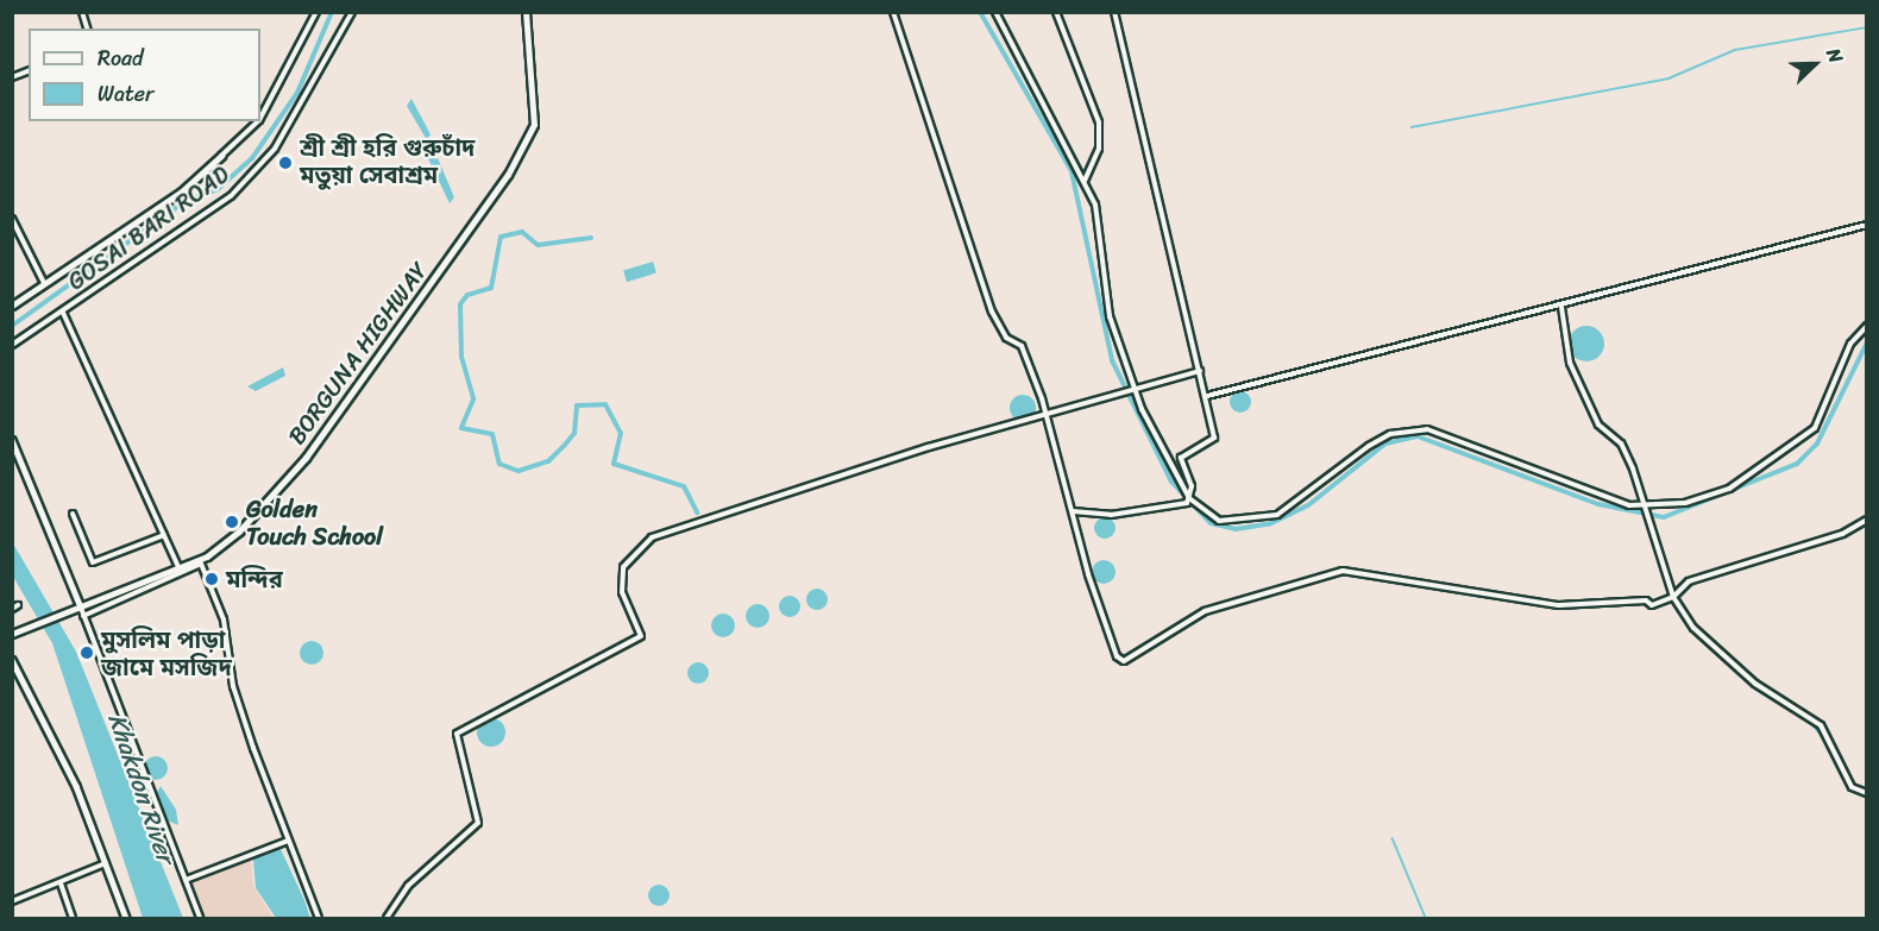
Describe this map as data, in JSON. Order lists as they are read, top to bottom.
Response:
{
  "streets": {
    "main road": ["BORGUNA HIGHWAY"],
    "street": ["GOSAI BARI ROAD"]
  },
  "water": ["Khakdon River"],
  "places": [
    "শ্রী শ্রী হরি গুরুচাঁদ মতুয়া সেবাশ্রম",
    "Golden Touch School",
    "মন্দির",
    "মুসলিম পাড়া জামে মসজিদ"
  ],
  "legend": ["Road", "Water"],
  "north": "top right"
}
